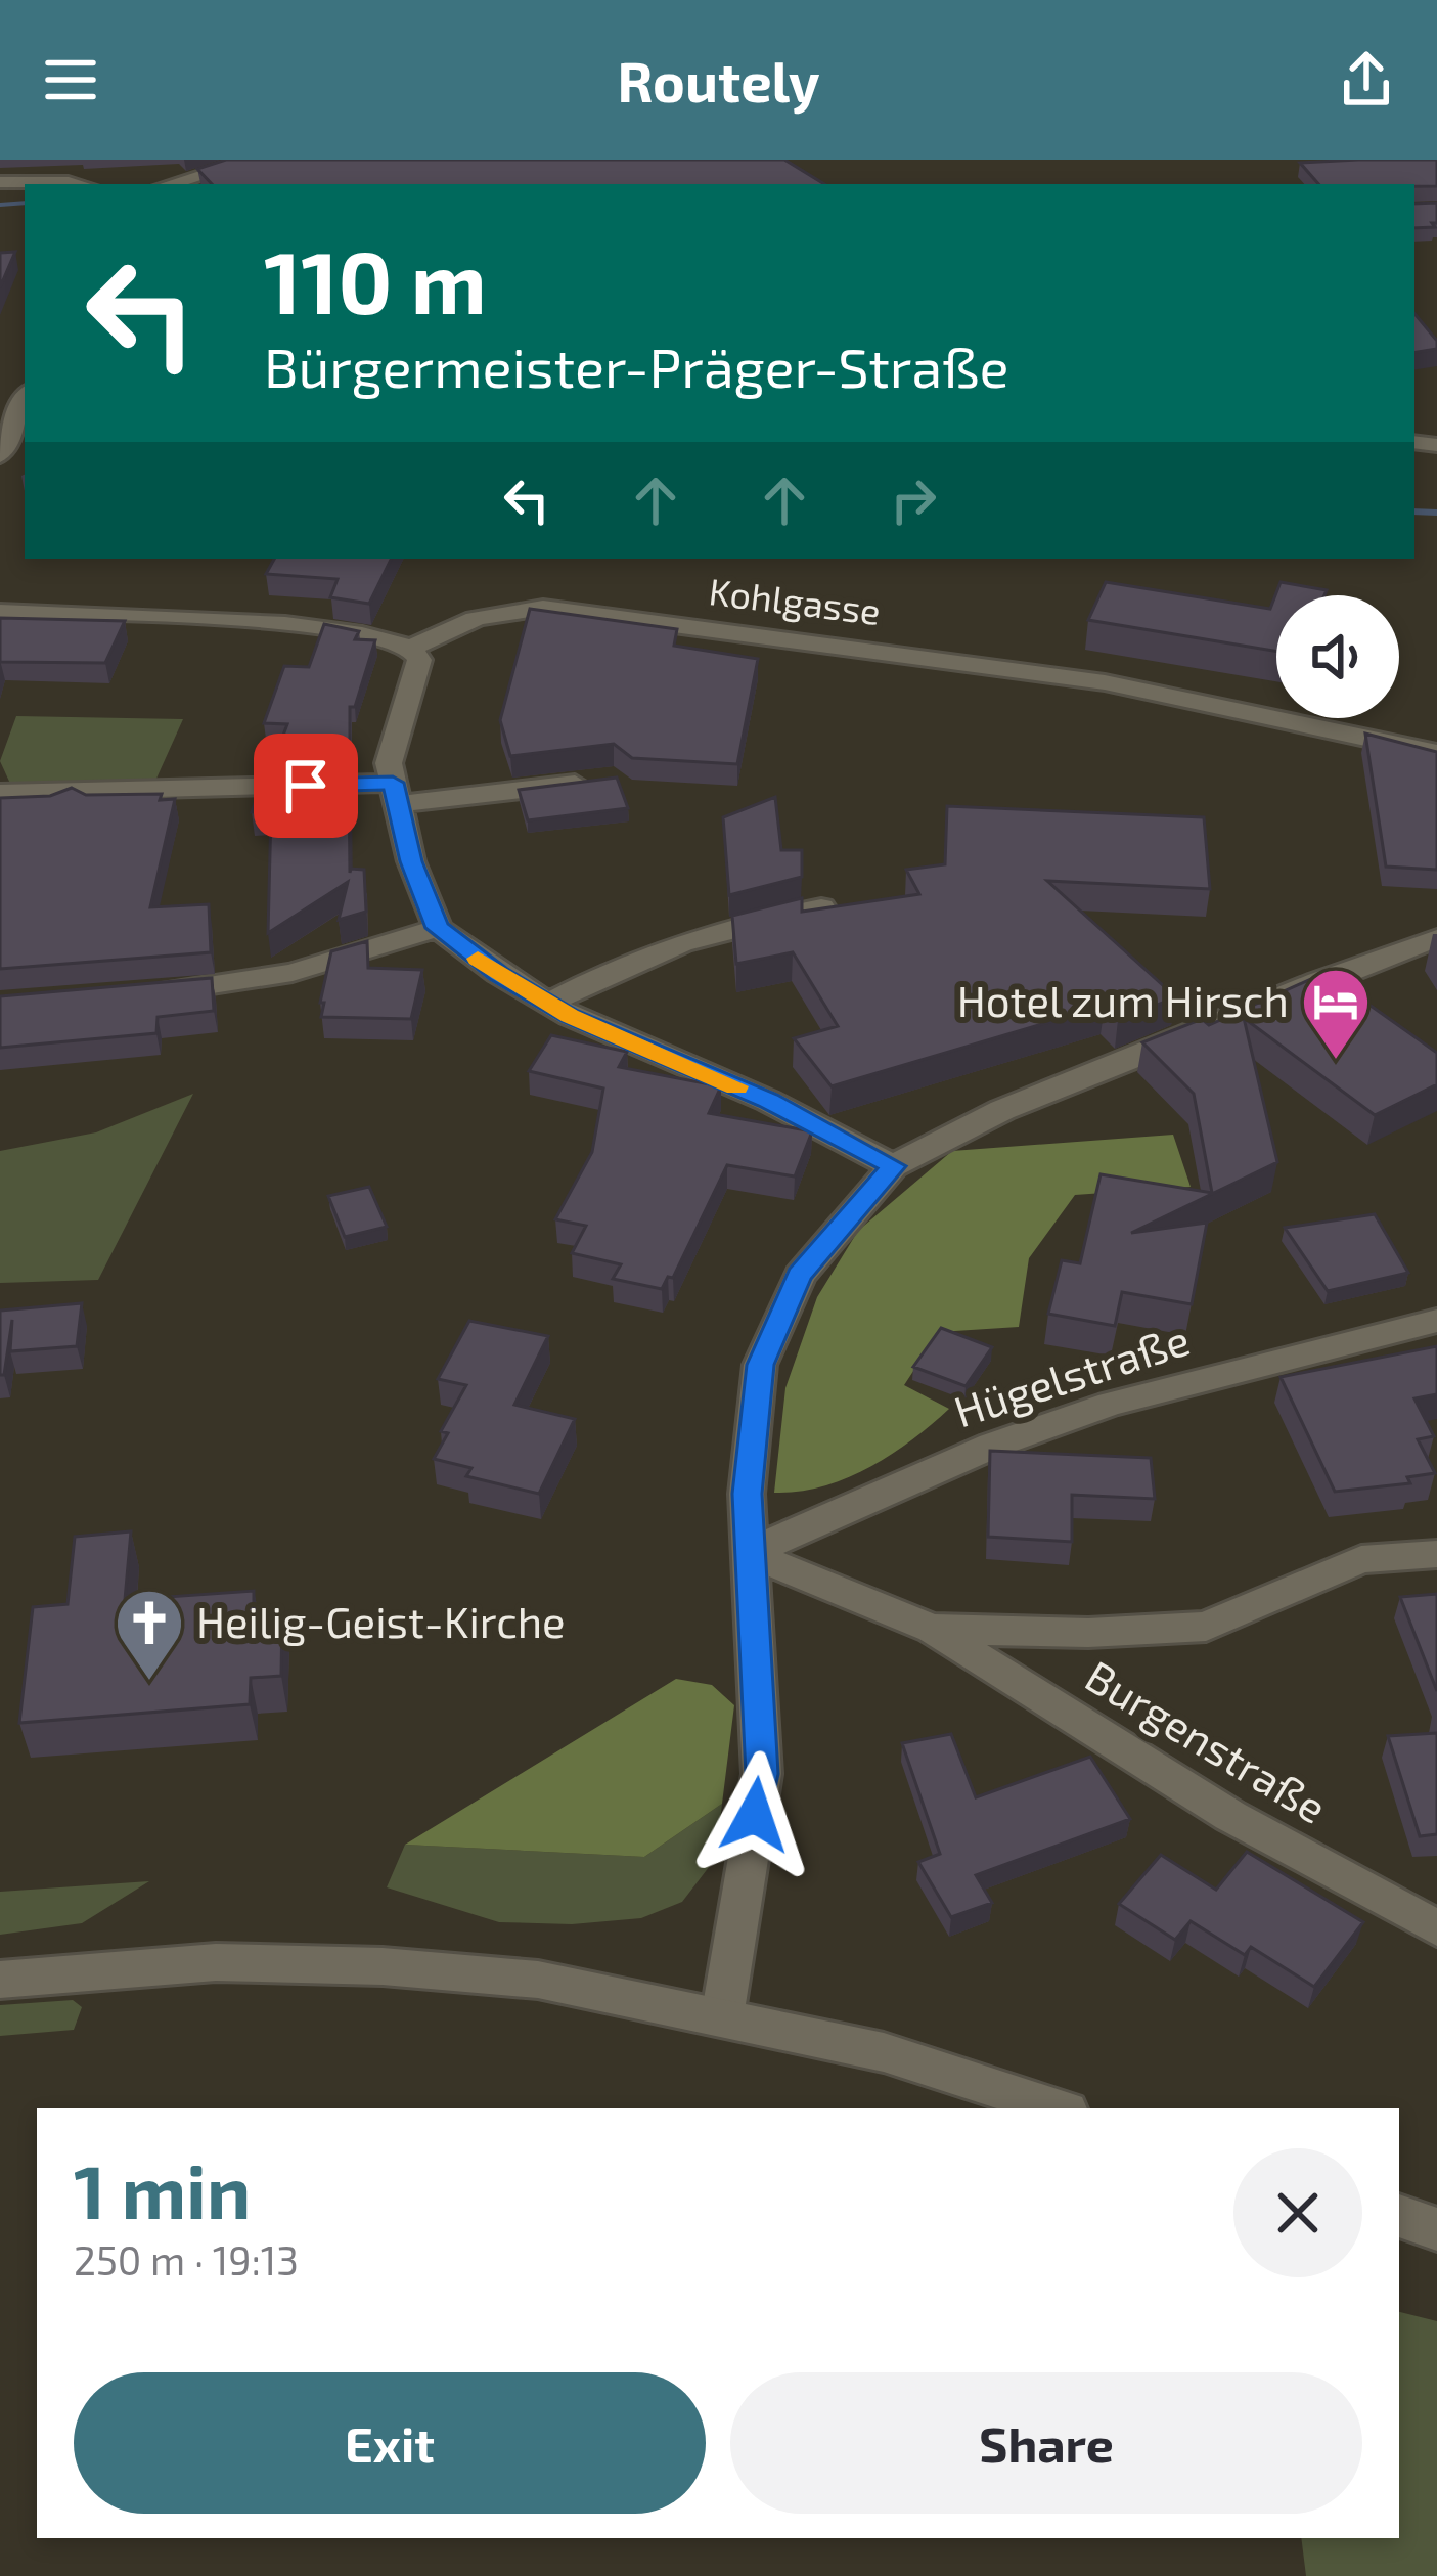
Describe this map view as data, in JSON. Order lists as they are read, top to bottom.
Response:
{
  "streets": {
    "street": ["Kohlgasse", "Hügelstraße", "Burgenstraße"]
  },
  "places": {
    "hotel": ["Hotel zum Hirsch"],
    "church": ["Heilig-Geist-Kirche"]
  },
  "page": {
    "header": "Routely",
    "turn": ["110 m", "Bürgermeister-Präger-Straße"],
    "heading": ["1 min", "250 m · 19:13"],
    "buttons": ["Exit", "Share"]
  }
}
